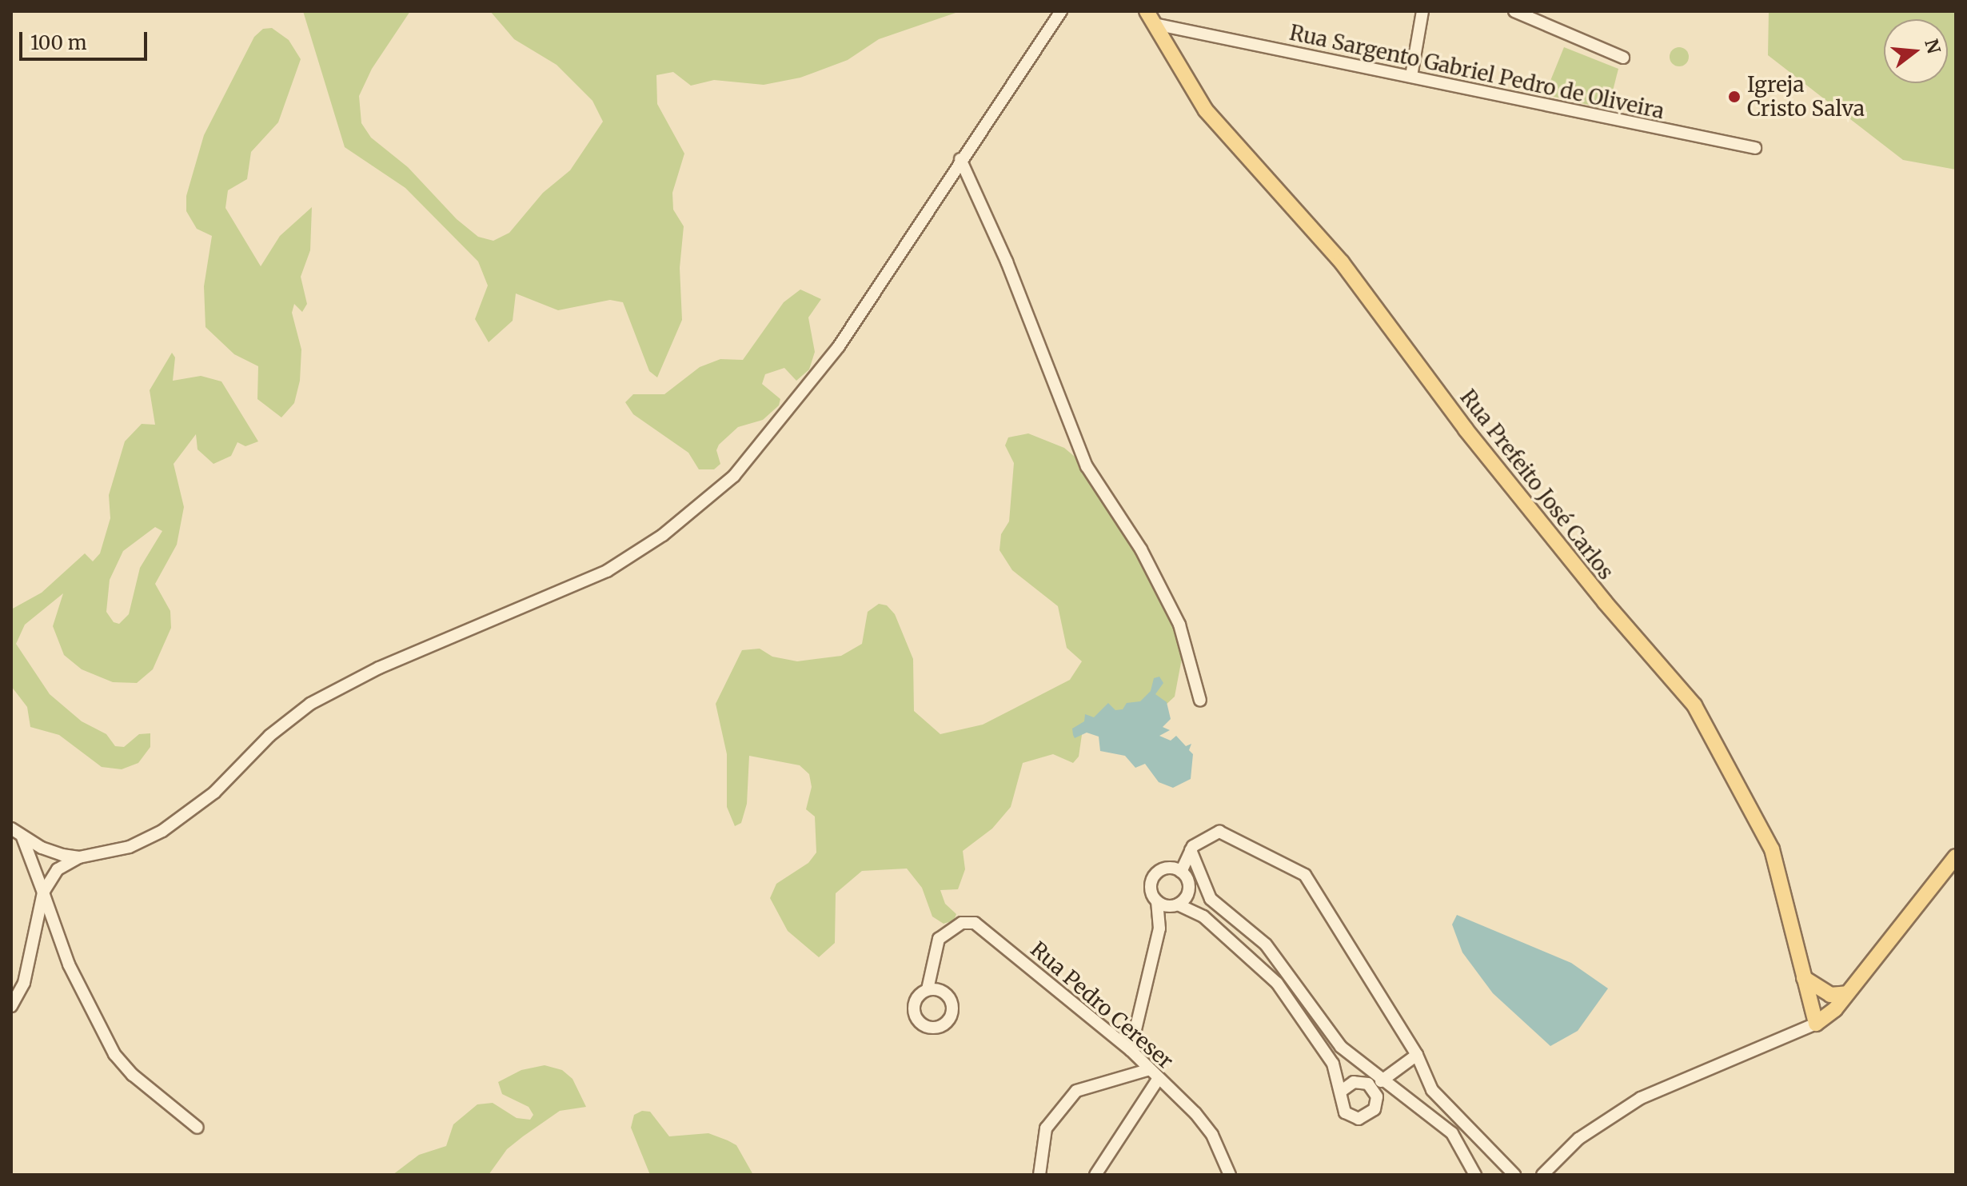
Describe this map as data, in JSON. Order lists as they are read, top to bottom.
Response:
{
  "streets": {
    "main road": ["Rua Prefeito José Carlos"],
    "street": ["Rua Sargento Gabriel Pedro de Oliveira", "Rua Pedro Cereser"]
  },
  "crossings": [
    ["Rua Sargento Gabriel Pedro de Oliveira", "Rua Prefeito José Carlos"]
  ],
  "places": ["Igreja Cristo Salva"],
  "scale_bar": "100 m",
  "north": "right"
}
